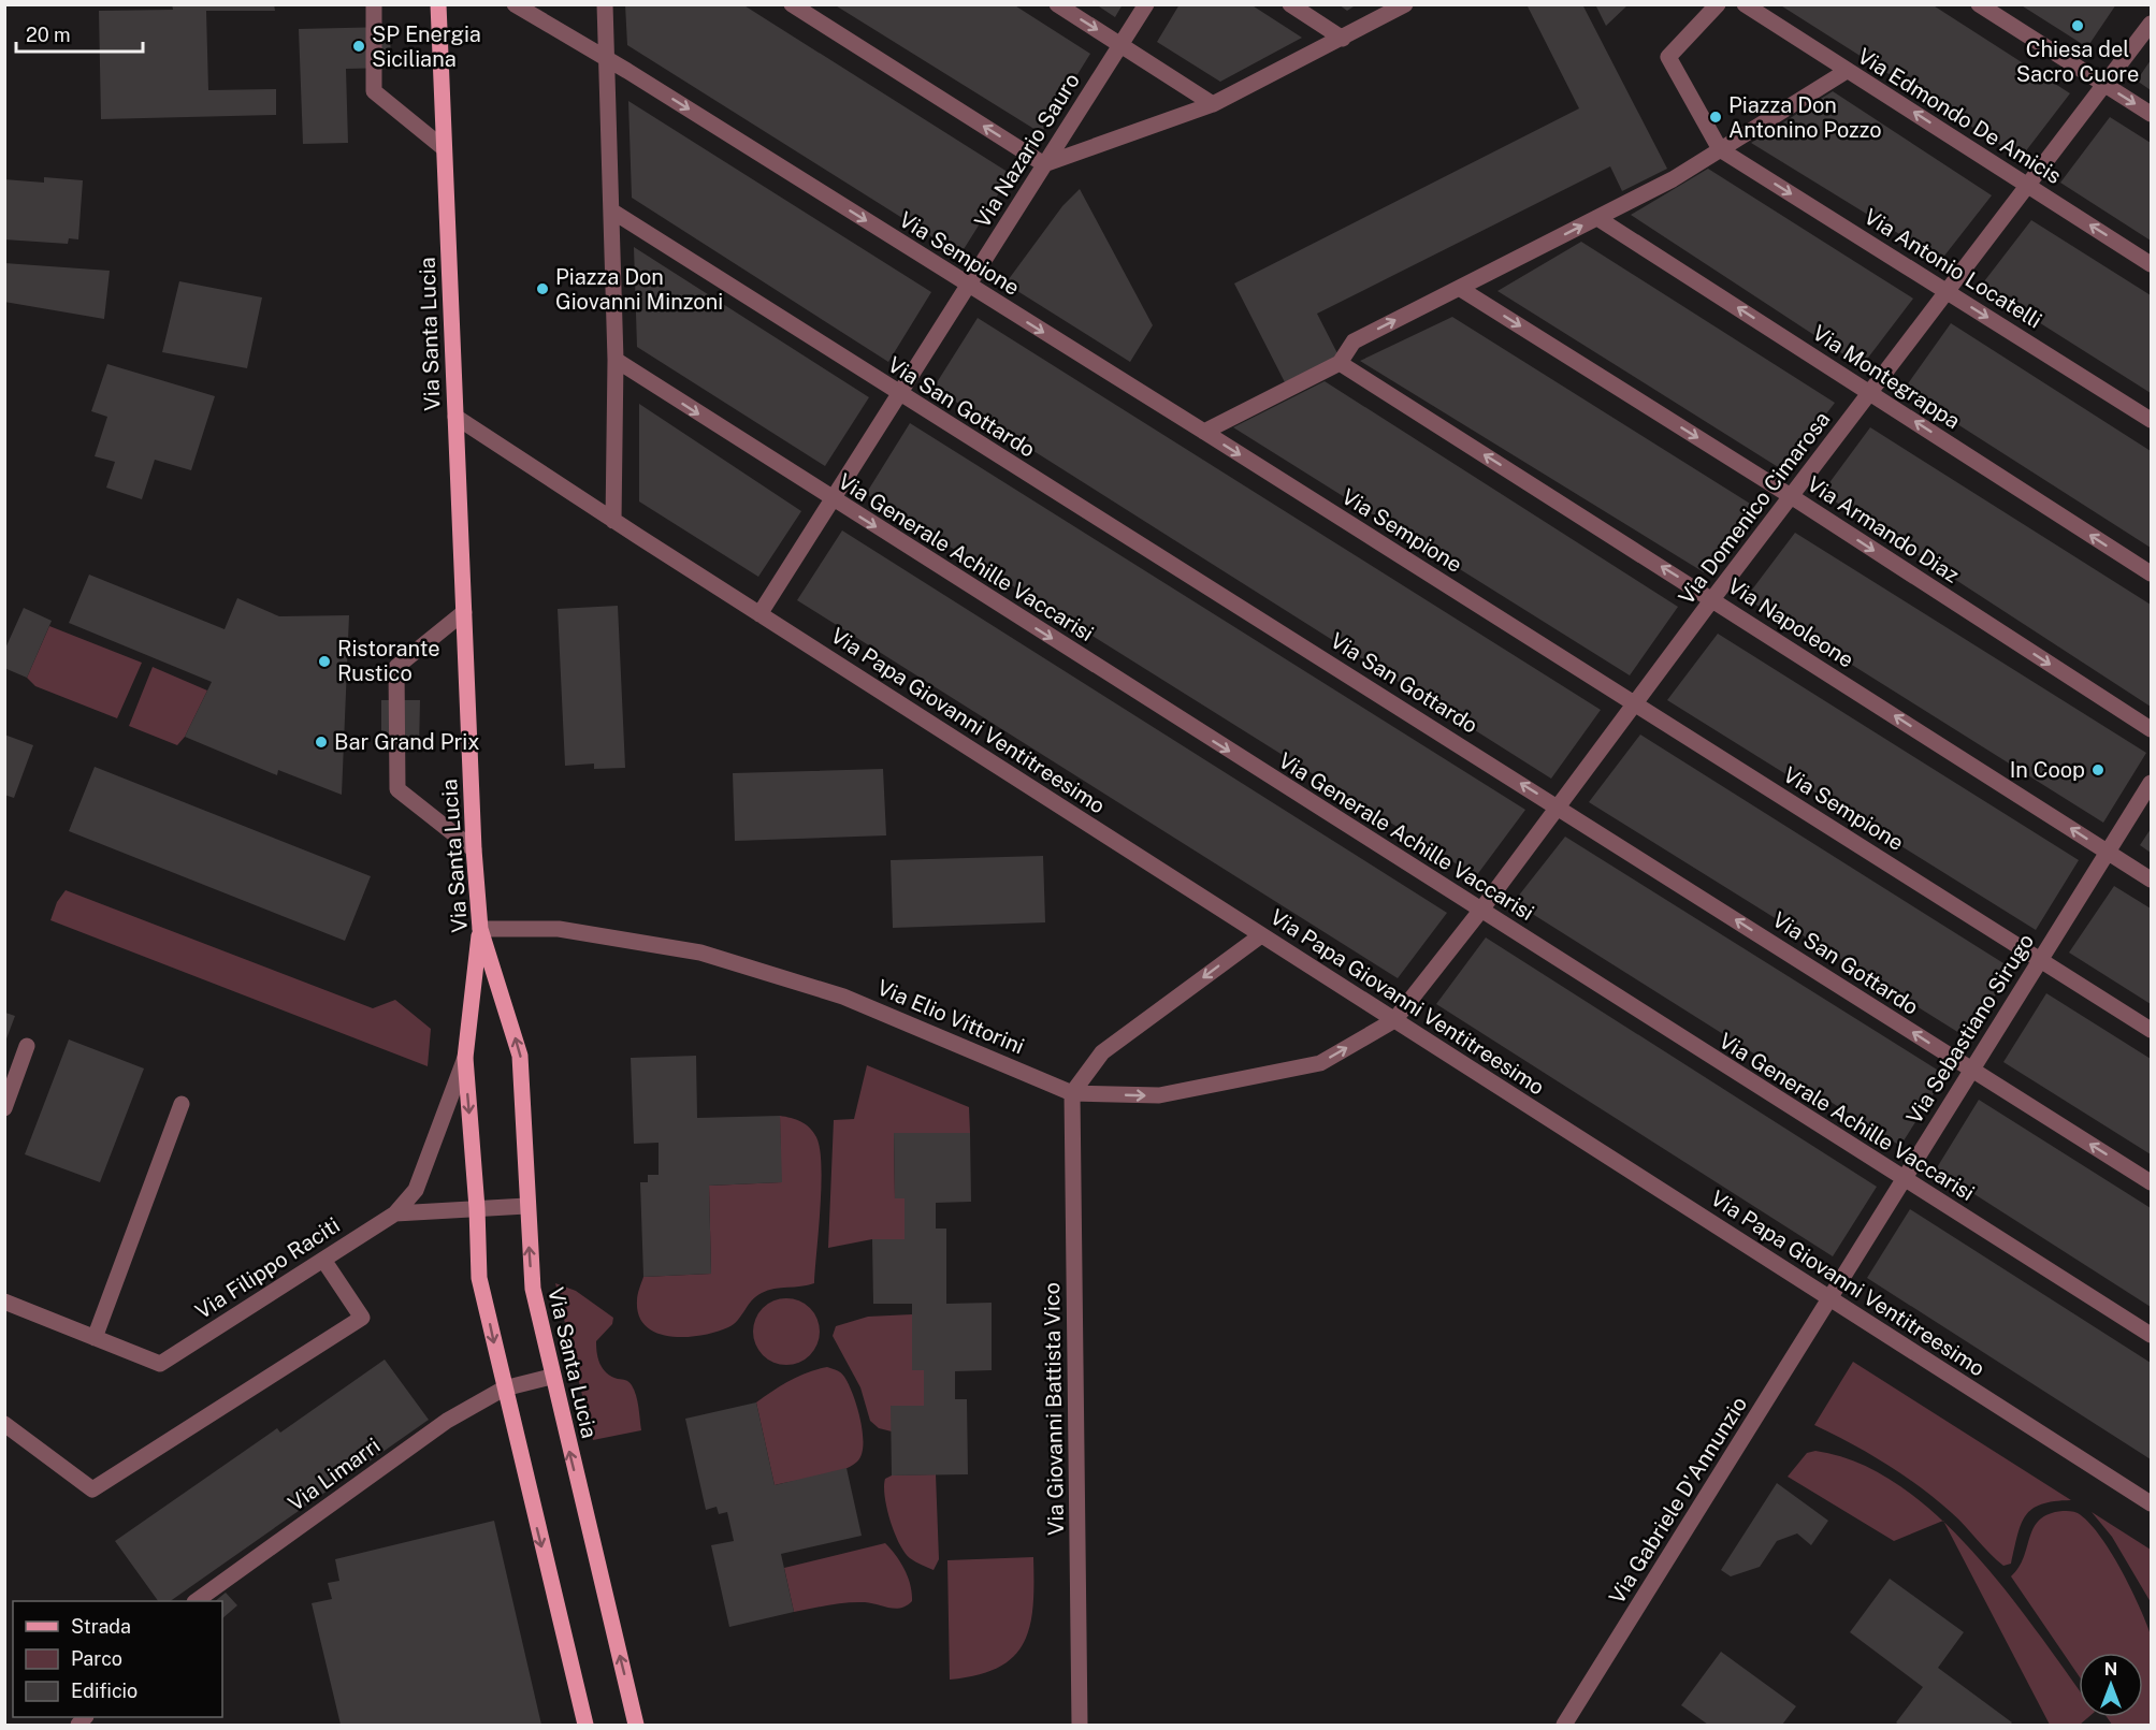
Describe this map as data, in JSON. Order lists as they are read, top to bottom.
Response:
{
  "streets": {
    "main road": ["Via Santa Lucia"],
    "street": [
      "Via Edmondo De Amicis",
      "Via Nazario Sauro",
      "Via Sempione",
      "Via Antonio Locatelli",
      "Via Montegrappa",
      "Via San Gottardo",
      "Via Domenico Cimarosa",
      "Via Armando Diaz",
      "Via Generale Achille Vaccarisi",
      "Via Napoleone",
      "Via Papa Giovanni Ventitreesimo",
      "Via Elio Vittorini",
      "Via Sebastiano Sirugo",
      "Via Filippo Raciti",
      "Via Giovanni Battista Vico",
      "Via Limarri",
      "Via Gabriele D'Annunzio"
    ]
  },
  "crossings": [
    ["Via Edmondo De Amicis", "Via Domenico Cimarosa"],
    ["Via Nazario Sauro", "Via Sempione"],
    ["Via Nazario Sauro", "Via San Gottardo"],
    ["Via Nazario Sauro", "Via Generale Achille Vaccarisi"],
    ["Via Nazario Sauro", "Via Papa Giovanni Ventitreesimo"],
    ["Via Sempione", "Via Domenico Cimarosa"],
    ["Via Sempione", "Via Sebastiano Sirugo"],
    ["Via Antonio Locatelli", "Via Domenico Cimarosa"],
    ["Via Santa Lucia", "Via Papa Giovanni Ventitreesimo"],
    ["Via Santa Lucia", "Via Elio Vittorini"],
    ["Via Santa Lucia", "Via Limarri"],
    ["Via Montegrappa", "Via Domenico Cimarosa"],
    ["Via San Gottardo", "Via Domenico Cimarosa"],
    ["Via San Gottardo", "Via Sebastiano Sirugo"],
    ["Via Domenico Cimarosa", "Via Armando Diaz"],
    ["Via Domenico Cimarosa", "Via Generale Achille Vaccarisi"],
    ["Via Domenico Cimarosa", "Via Napoleone"],
    ["Via Domenico Cimarosa", "Via Papa Giovanni Ventitreesimo"],
    ["Via Domenico Cimarosa", "Via Elio Vittorini"],
    ["Via Generale Achille Vaccarisi", "Via Sebastiano Sirugo"],
    ["Via Napoleone", "Via Sebastiano Sirugo"],
    ["Via Papa Giovanni Ventitreesimo", "Via Elio Vittorini"],
    ["Via Papa Giovanni Ventitreesimo", "Via Sebastiano Sirugo"],
    ["Via Papa Giovanni Ventitreesimo", "Via Gabriele D'Annunzio"],
    ["Via Elio Vittorini", "Via Giovanni Battista Vico"],
    ["Via Sebastiano Sirugo", "Via Gabriele D'Annunzio"]
  ],
  "one_way": [
    "Via Sempione",
    "Via Antonio Locatelli",
    "Via Montegrappa",
    "Via San Gottardo",
    "Via Armando Diaz",
    "Via Generale Achille Vaccarisi",
    "Via Napoleone"
  ],
  "places": [
    "Chiesa del Sacro Cuore",
    "SP Energia Siciliana",
    "Piazza Don Antonino Pozzo",
    "Piazza Don Giovanni Minzoni",
    "Ristorante Rustico",
    "Bar Grand Prix",
    "In Coop"
  ],
  "legend": ["Strada", "Parco", "Edificio"],
  "scale_bar": "20 m",
  "north": "top"
}
